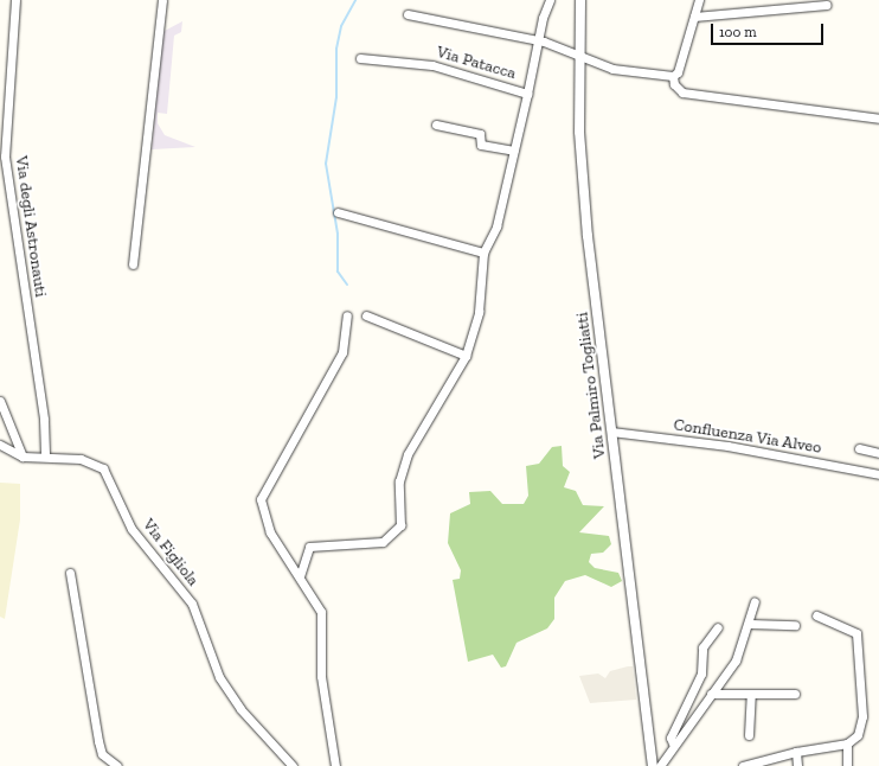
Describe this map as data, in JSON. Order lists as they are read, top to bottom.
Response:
{
  "streets": {
    "street": [
      "Via Patacca",
      "Via degli Astronauti",
      "Via Palmiro Togliatti",
      "Confluenza Via Alveo",
      "Via Figliola"
    ]
  },
  "crossings": [
    ["Via Patacca", "Via Palmiro Togliatti"],
    ["Via degli Astronauti", "Via Figliola"],
    ["Via Palmiro Togliatti", "Confluenza Via Alveo"]
  ],
  "scale_bar": "100 m"
}
